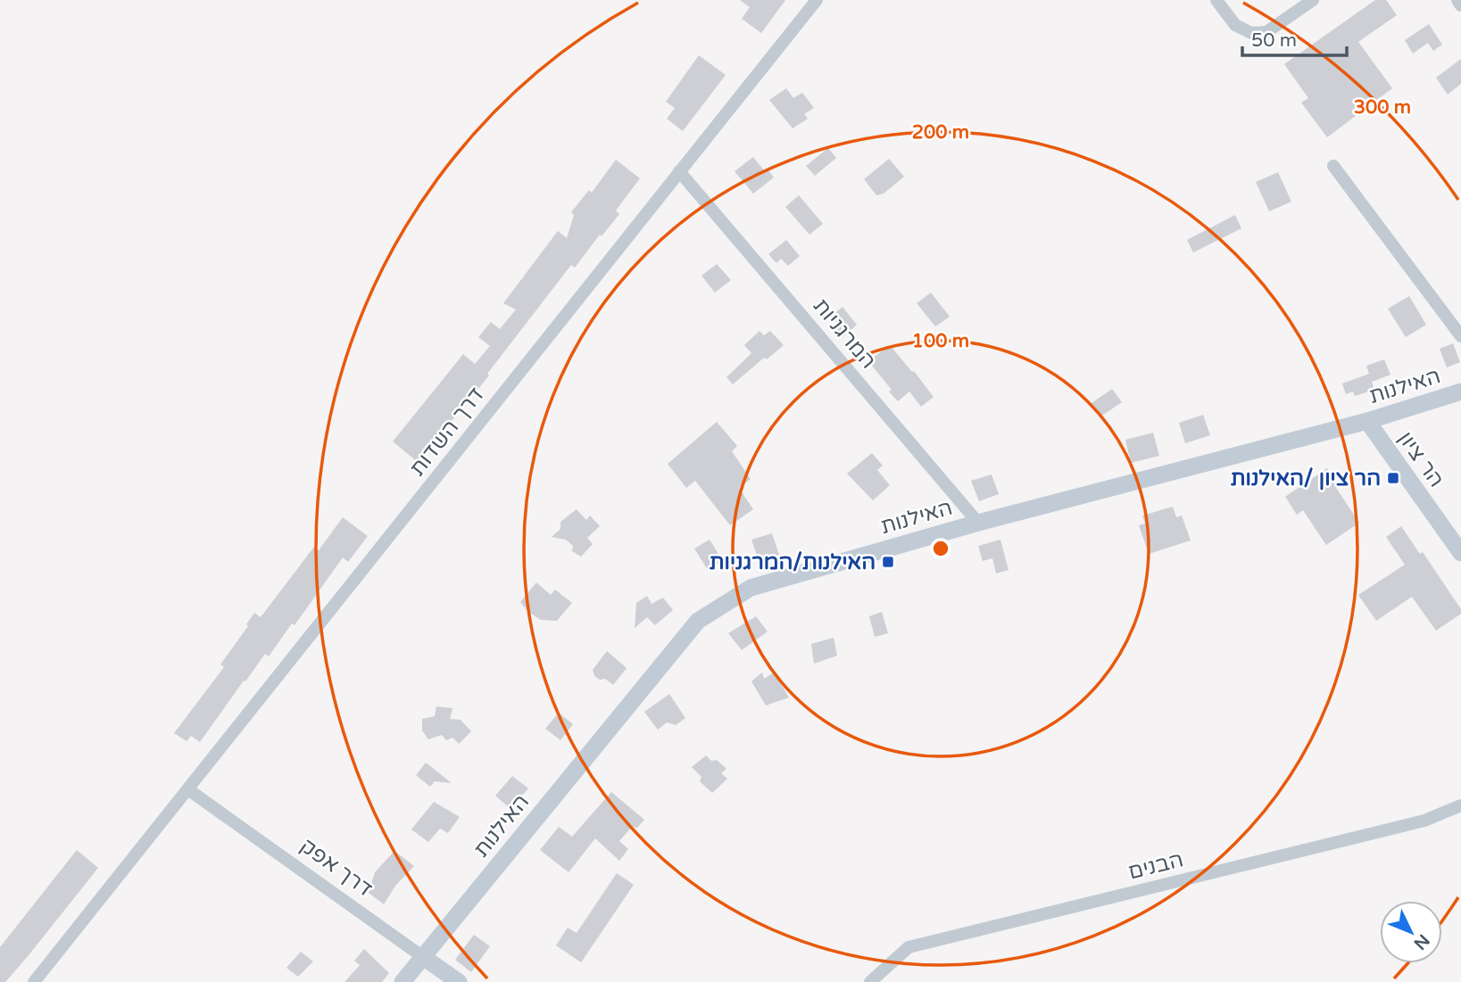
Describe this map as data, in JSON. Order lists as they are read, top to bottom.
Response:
{
  "streets": {
    "main road": ["האילנות", "הר ציון", "דרך אפק"],
    "street": ["המרגניות", "דרך השדות", "הבנים"]
  },
  "crossings": [
    ["המרגניות", "האילנות"],
    ["המרגניות", "דרך השדות"],
    ["האילנות", "הר ציון"],
    ["האילנות", "דרך אפק"],
    ["דרך השדות", "דרך אפק"]
  ],
  "places": {
    "transit": ["הר ציון /האילנות", "האילנות/המרגניות"]
  },
  "scale_bar": "50 m",
  "north": "bottom right",
  "rings": ["300 m", "200 m", "100 m"]
}
